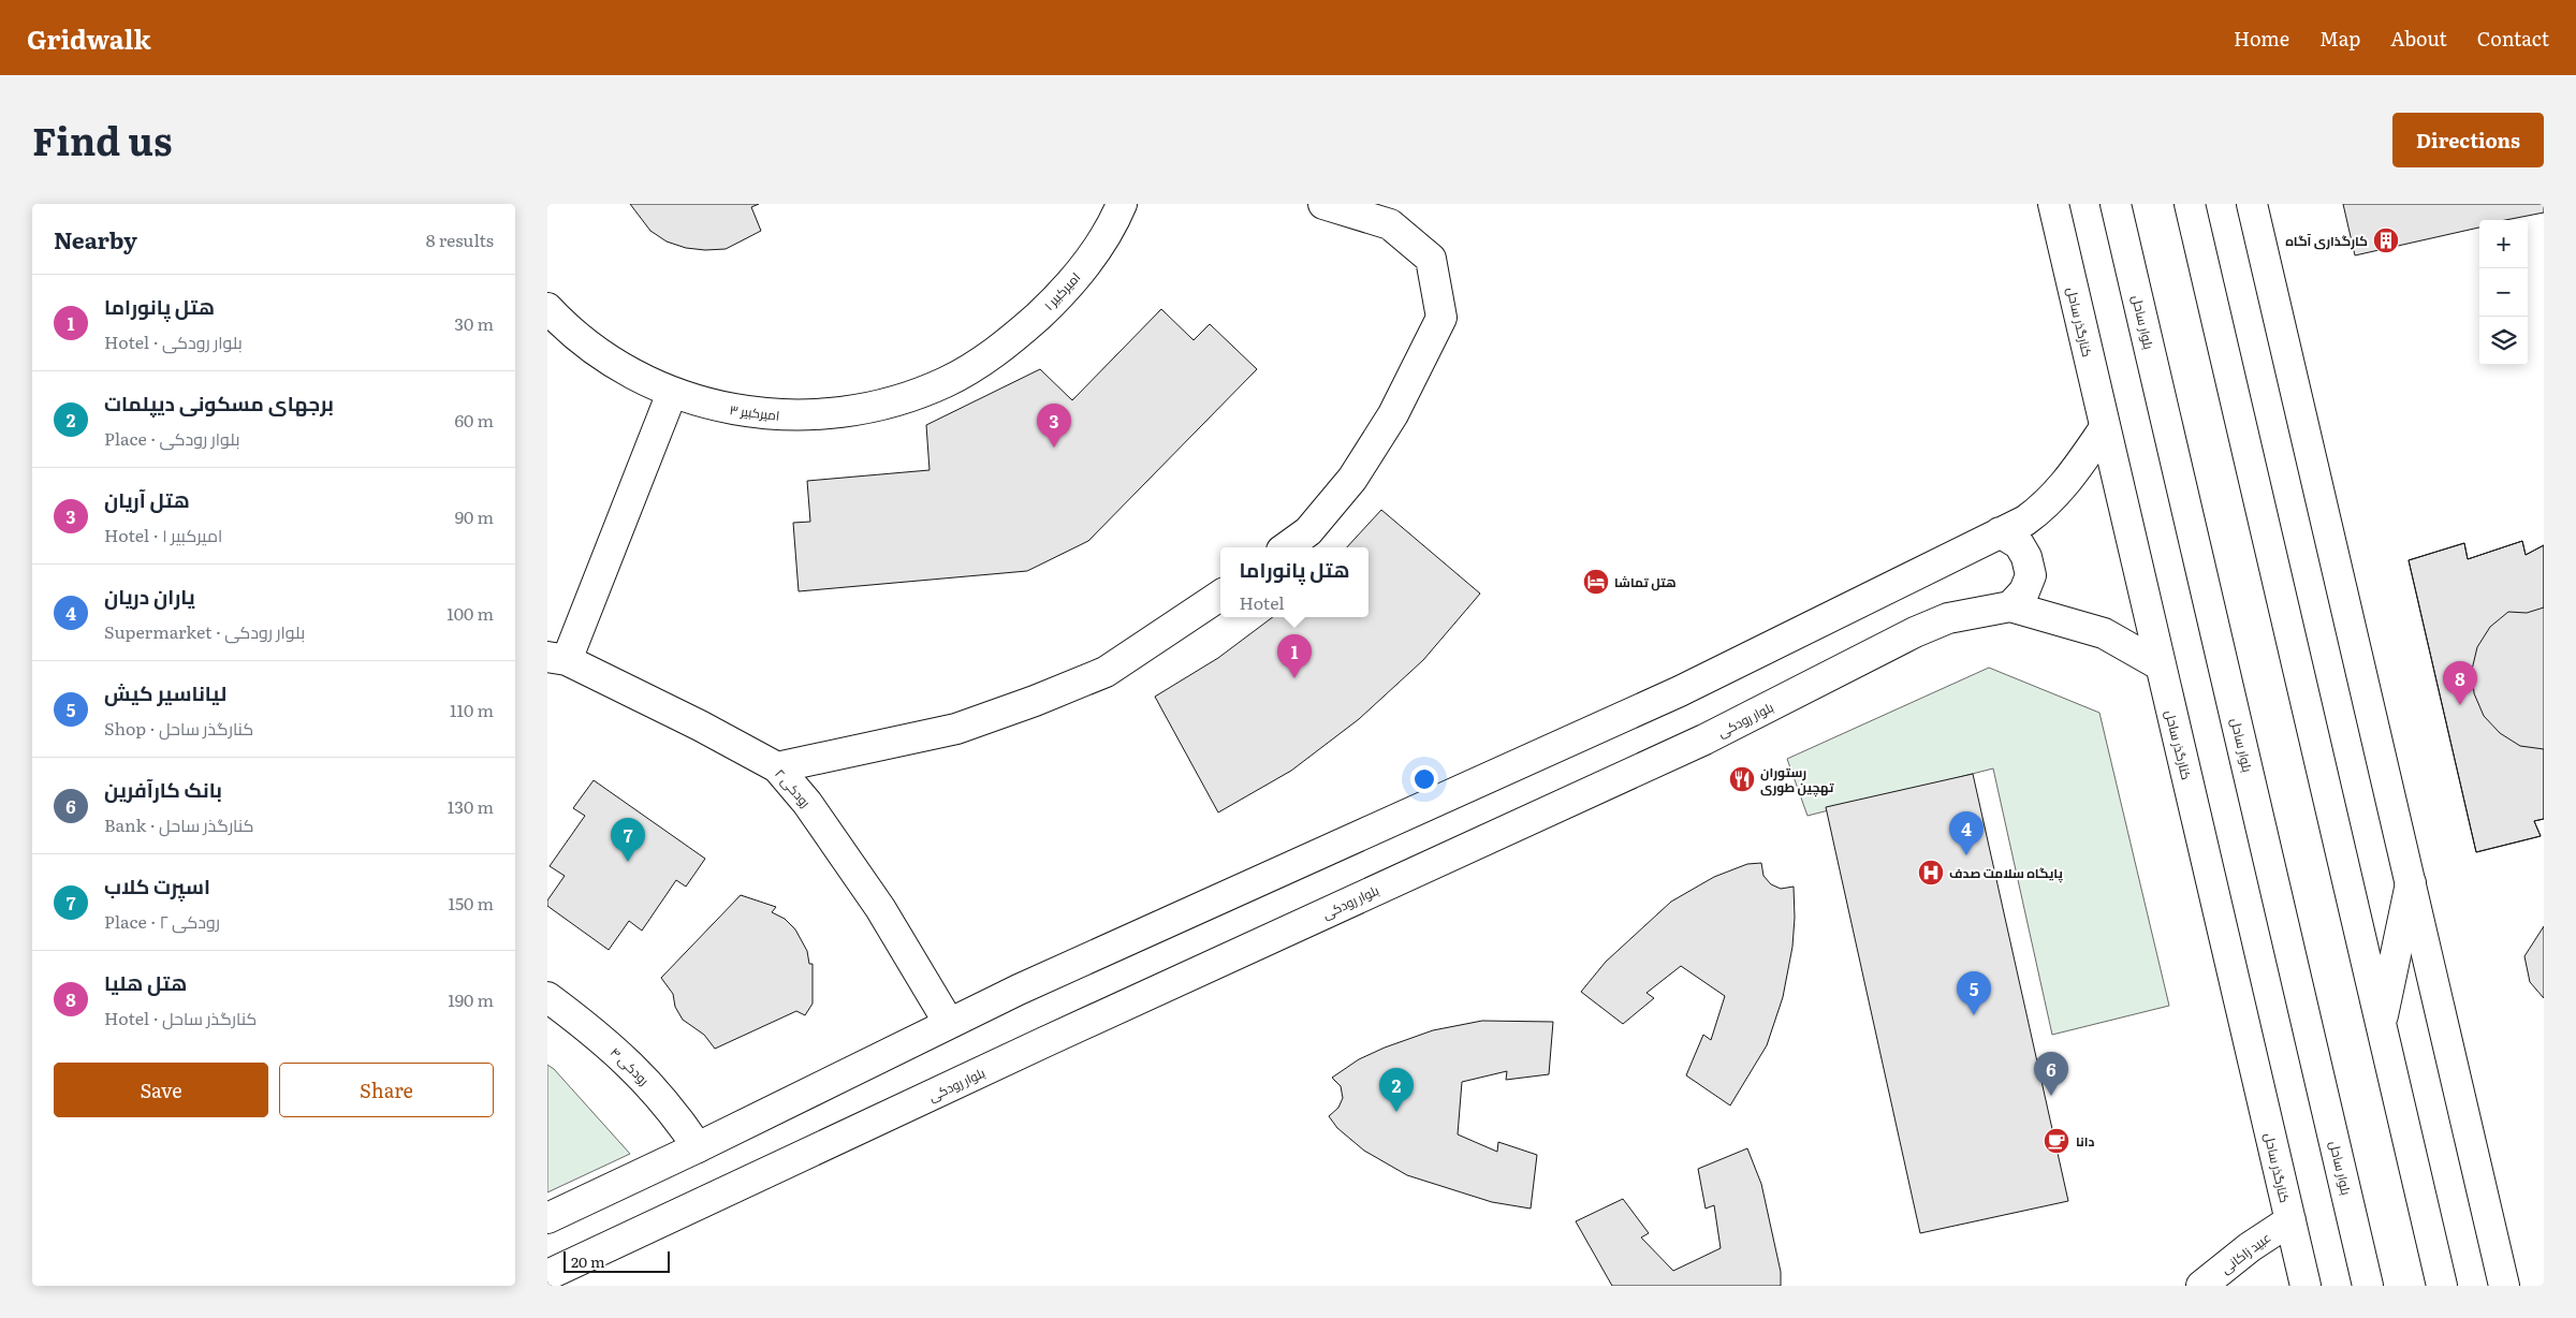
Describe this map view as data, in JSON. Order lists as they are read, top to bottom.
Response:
{
  "streets": {
    "main road": [
      "امیرکبیر ۱",
      "کنارگذر ساحل",
      "بلوار ساحل",
      "امیرکبیر ۳",
      "بلوار رودکی",
      "رودکی ۲",
      "رودکی ۴",
      "عبید زاکانی"
    ]
  },
  "crossings": [
    ["امیرکبیر ۱", "امیرکبیر ۳"],
    ["کنارگذر ساحل", "بلوار رودکی"],
    ["کنارگذر ساحل", "عبید زاکانی"]
  ],
  "places": {
    "building": ["کارگذاری آگاه"],
    "hotel": ["هتل تماشا"],
    "restaurant": ["رستوران تهچین طوری"],
    "hospital": ["پایگاه سلامت صدف"],
    "cafe": ["دانا"]
  },
  "scale_bar": "20 m",
  "page": {
    "header": "Gridwalk",
    "nav": [
      "Home",
      "Map",
      "About",
      "Contact"
    ],
    "title": "Find us",
    "buttons": [
      "Directions",
      ["Save", "Share"]
    ],
    "heading": ["Nearby", "8 results"],
    "map_buttons": ["+", "−"],
    "list": [
      {
        "mark": "1",
        "name": "هتل پانوراما",
        "note": "Hotel · بلوار رودکی",
        "value": "30 m"
      },
      {
        "mark": "2",
        "name": "برجهای مسکونی دیپلمات",
        "note": "Place · بلوار رودکی",
        "value": "60 m"
      },
      {
        "mark": "3",
        "name": "هتل آریان",
        "note": "Hotel · امیرکبیر ۱",
        "value": "90 m"
      },
      {
        "mark": "4",
        "name": "یاران دریان",
        "note": "Supermarket · بلوار رودکی",
        "value": "100 m"
      },
      {
        "mark": "5",
        "name": "لیاناسیر کیش",
        "note": "Shop · کنارگذر ساحل",
        "value": "110 m"
      },
      {
        "mark": "6",
        "name": "بانک کارآفرین",
        "note": "Bank · کنارگذر ساحل",
        "value": "130 m"
      },
      {
        "mark": "7",
        "name": "اسپرت کلاب",
        "note": "Place · رودکی ۲",
        "value": "150 m"
      },
      {
        "mark": "8",
        "name": "هتل هلیا",
        "note": "Hotel · کنارگذر ساحل",
        "value": "190 m"
      }
    ],
    "pins": [
      "3",
      "1",
      "8",
      "4",
      "7",
      "5",
      "6",
      "2"
    ],
    "popup": ["هتل پانوراما", "Hotel"],
    "scale": "20 m"
  }
}
